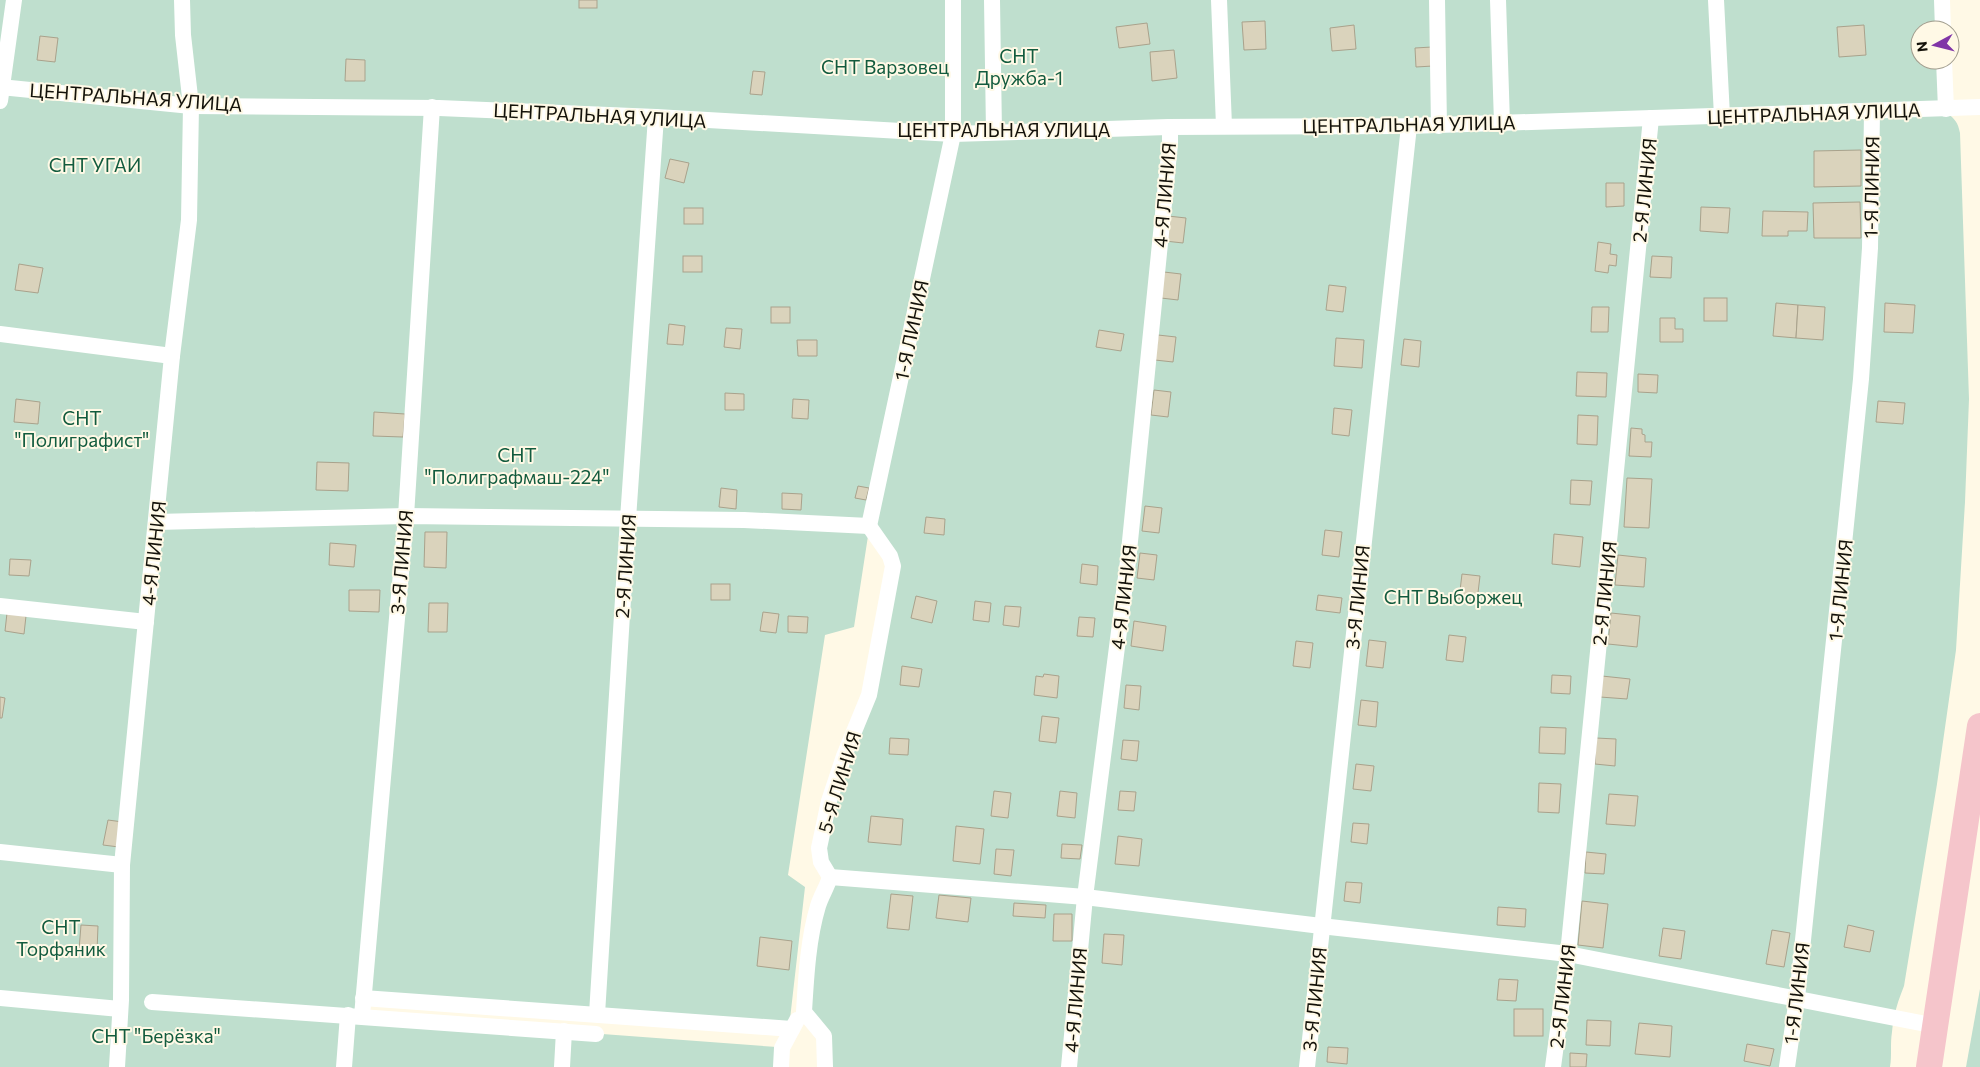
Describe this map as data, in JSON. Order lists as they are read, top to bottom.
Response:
{
  "streets": {
    "street": [
      "ЦЕНТРАЛЬНАЯ УЛИЦА",
      "1-Я ЛИНИЯ",
      "2-Я ЛИНИЯ",
      "4-Я ЛИНИЯ",
      "3-Я ЛИНИЯ",
      "5-Я ЛИНИЯ"
    ]
  },
  "crossings": [
    ["ЦЕНТРАЛЬНАЯ УЛИЦА", "1-Я ЛИНИЯ"],
    ["ЦЕНТРАЛЬНАЯ УЛИЦА", "2-Я ЛИНИЯ"],
    ["ЦЕНТРАЛЬНАЯ УЛИЦА", "4-Я ЛИНИЯ"],
    ["ЦЕНТРАЛЬНАЯ УЛИЦА", "3-Я ЛИНИЯ"],
    ["1-Я ЛИНИЯ", "5-Я ЛИНИЯ"]
  ],
  "parks": [
    "СНТ Дружба-1",
    "СНТ Варзовец",
    "СНТ УГАИ",
    "СНТ \"Полиграфист\"",
    "СНТ \"Полиграфмаш-224\"",
    "СНТ Выборжец",
    "СНТ Торфяник",
    "СНТ \"Берёзка\""
  ],
  "north": "left"
}
